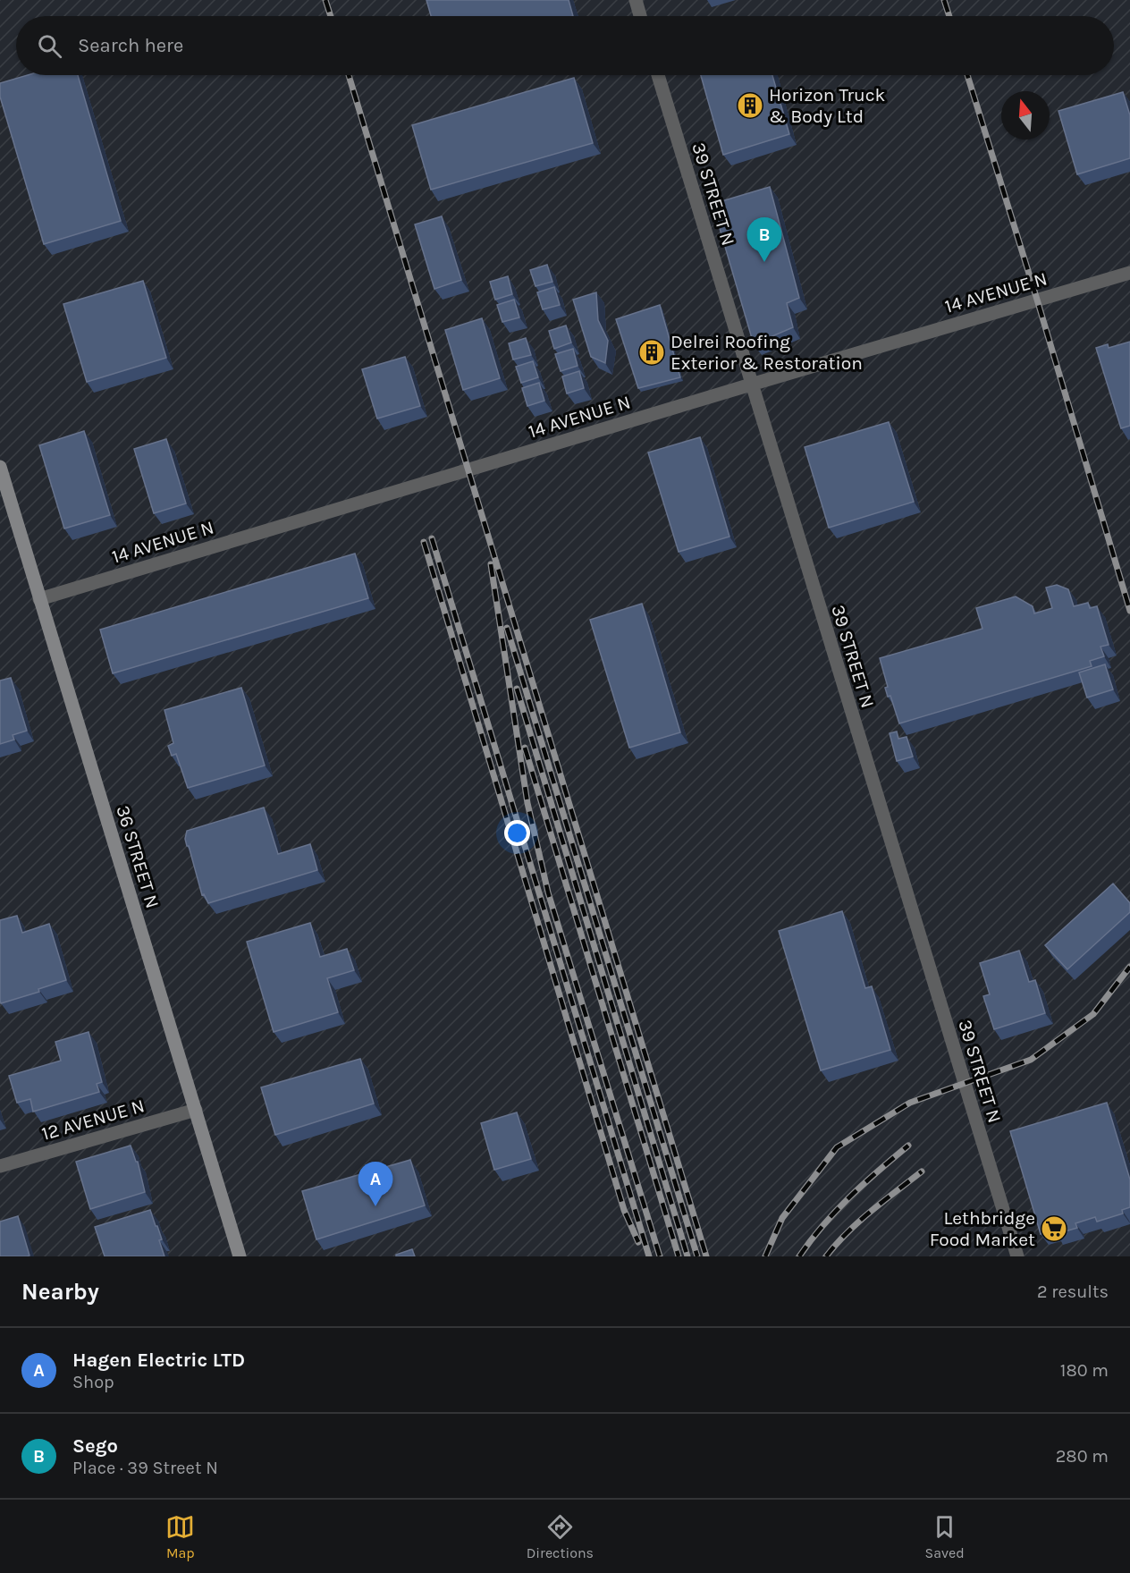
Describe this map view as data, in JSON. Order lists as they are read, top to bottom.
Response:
{
  "streets": {
    "street": [
      "39 STREET N",
      "14 AVENUE N",
      "36 STREET N",
      "12 AVENUE N"
    ]
  },
  "crossings": [
    ["39 STREET N", "14 AVENUE N"],
    ["14 AVENUE N", "36 STREET N"],
    ["36 STREET N", "12 AVENUE N"]
  ],
  "places": {
    "building": ["Horizon Truck & Body Ltd", "Delrei Roofing Exterior & Restoration"],
    "supermarket": ["Lethbridge Food Market"]
  },
  "north": "top",
  "page": {
    "search": "Search here",
    "pins": ["B", "A"],
    "heading": ["Nearby", "2 results"],
    "list": [
      {
        "mark": "A",
        "name": "Hagen Electric LTD",
        "note": "Shop",
        "value": "180 m"
      },
      {
        "mark": "B",
        "name": "Sego",
        "note": "Place · 39 Street N",
        "value": "280 m"
      }
    ],
    "nav": ["Map", "Directions", "Saved"]
  }
}
